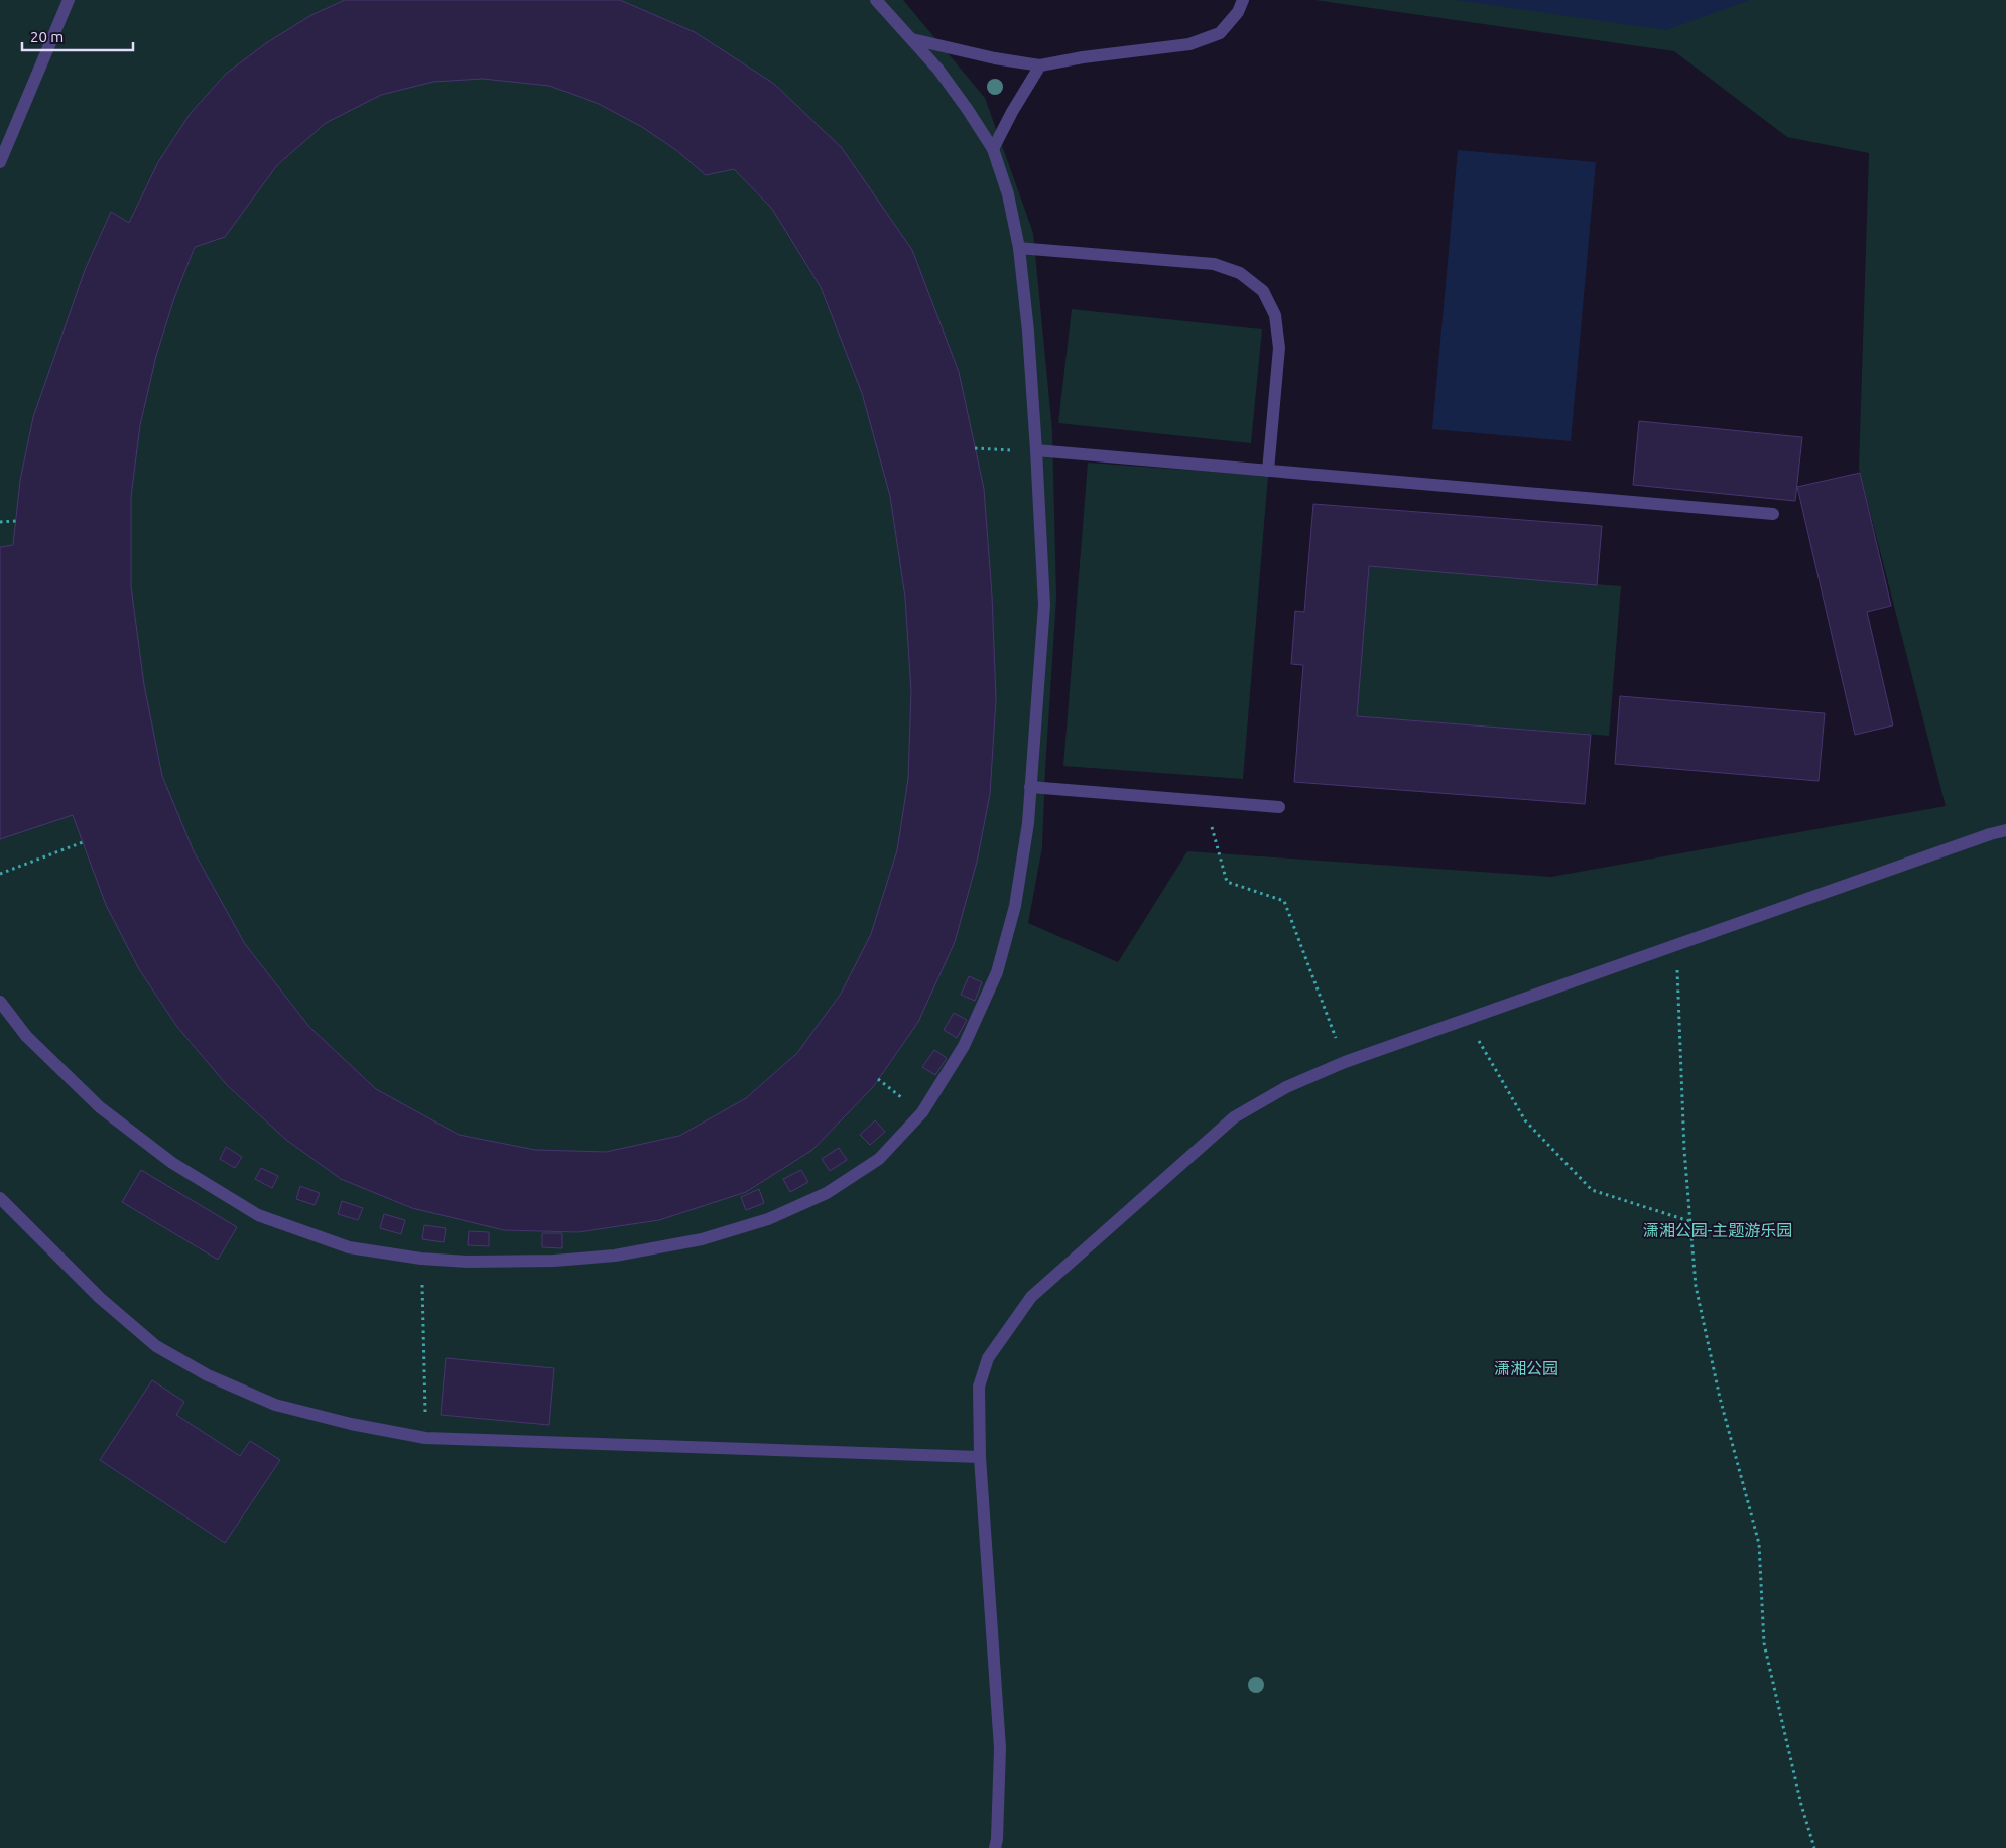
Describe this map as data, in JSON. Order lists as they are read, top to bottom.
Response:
{
  "parks": ["潇湘公园-主题游乐园", "潇湘公园"],
  "scale_bar": "20 m"
}
